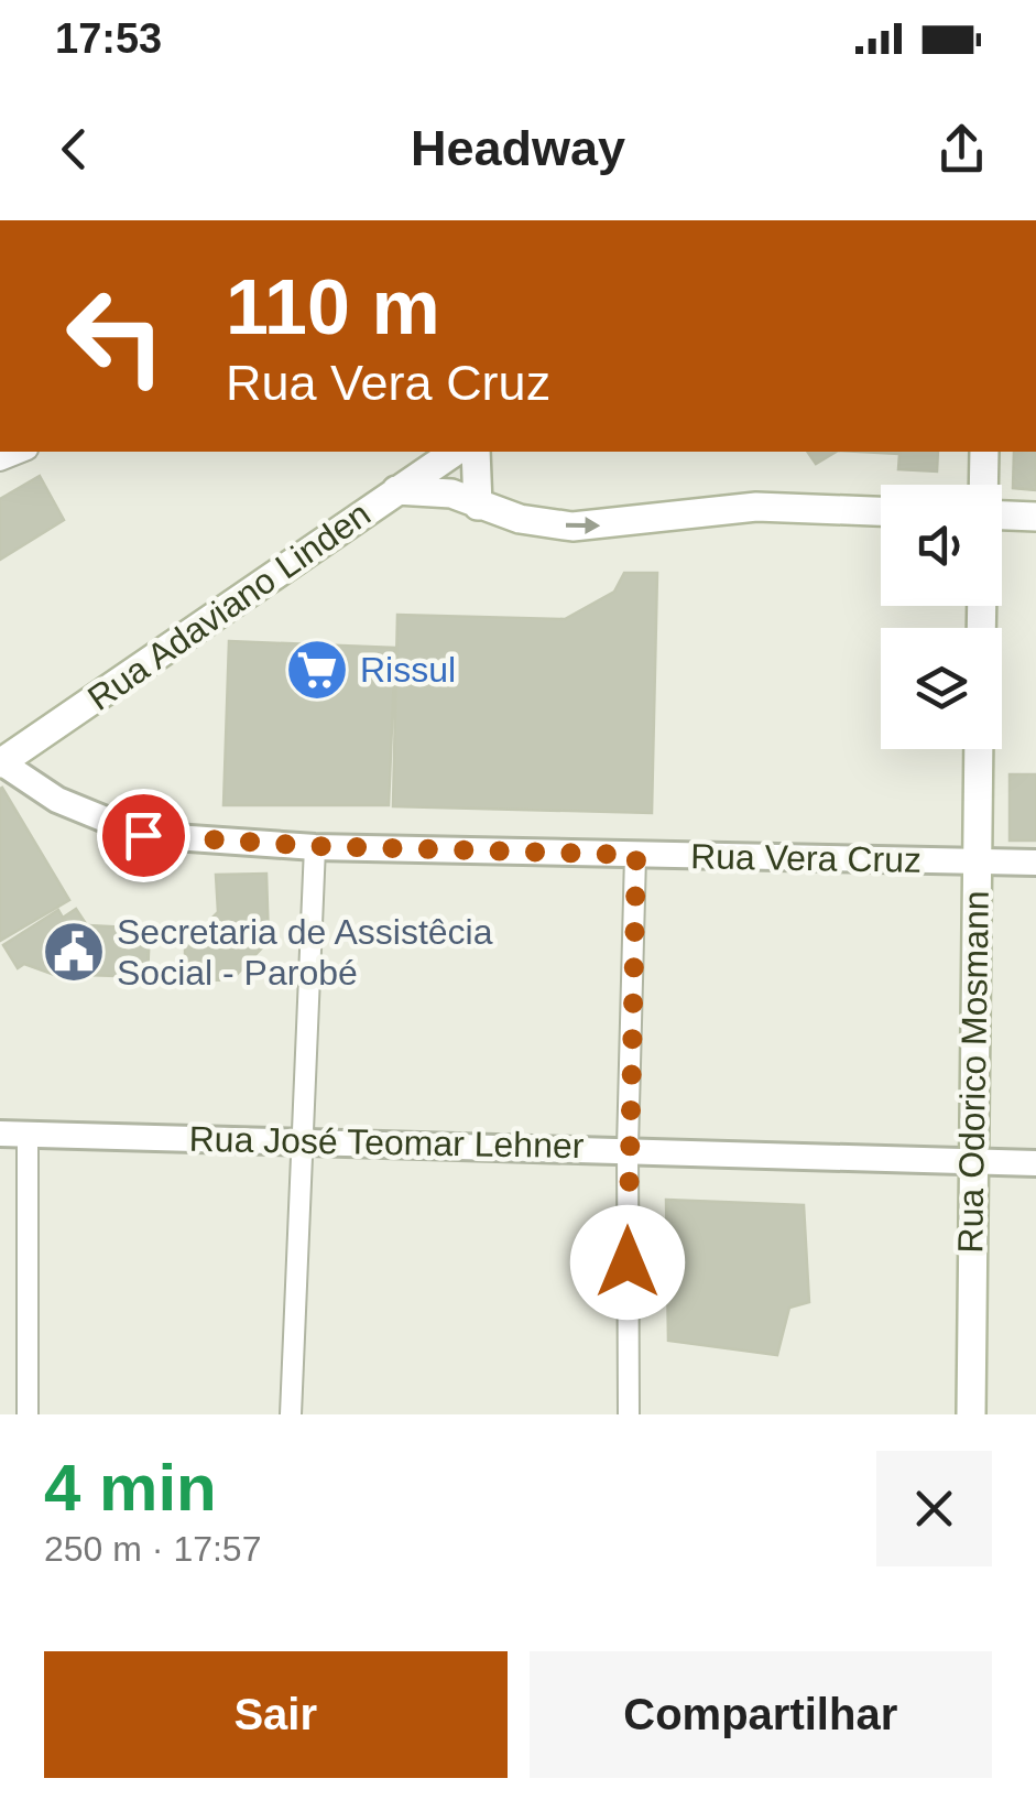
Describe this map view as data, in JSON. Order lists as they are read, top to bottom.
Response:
{
  "streets": {
    "main road": ["Rua Adaviano Linden", "Rua Odorico Mosmann"],
    "street": ["Rua Vera Cruz", "Rua José Teomar Lehner"]
  },
  "crossings": [
    ["Rua Adaviano Linden", "Rua Vera Cruz"],
    ["Rua Vera Cruz", "Rua Odorico Mosmann"],
    ["Rua Odorico Mosmann", "Rua José Teomar Lehner"]
  ],
  "places": {
    "supermarket": ["Rissul"],
    "public building": ["Secretaria de Assistêcia Social - Parobé"]
  },
  "page": {
    "status": "17:53",
    "header": "Headway",
    "turn": ["110 m", "Rua Vera Cruz"],
    "heading": ["4 min", "250 m · 17:57"],
    "buttons": ["Sair", "Compartilhar"]
  }
}
